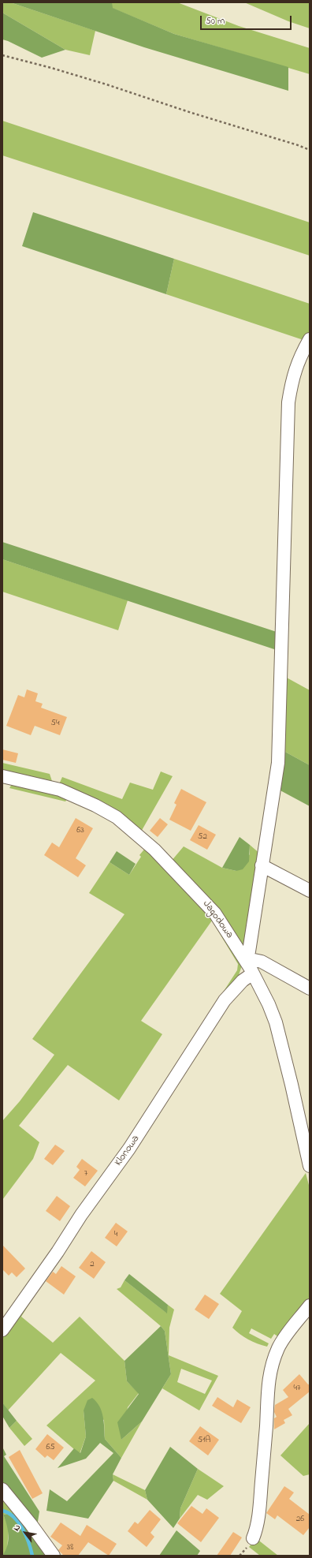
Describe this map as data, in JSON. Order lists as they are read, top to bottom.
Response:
{
  "streets": {
    "street": ["Jagodowa", "Klonowa"]
  },
  "crossings": [
    ["Jagodowa", "Klonowa"]
  ],
  "house_numbers": [
    "54",
    "63",
    "52",
    "7",
    "4",
    "2",
    "47",
    "51A",
    "65",
    "26",
    "38"
  ],
  "scale_bar": "50 m",
  "north": "top left"
}
